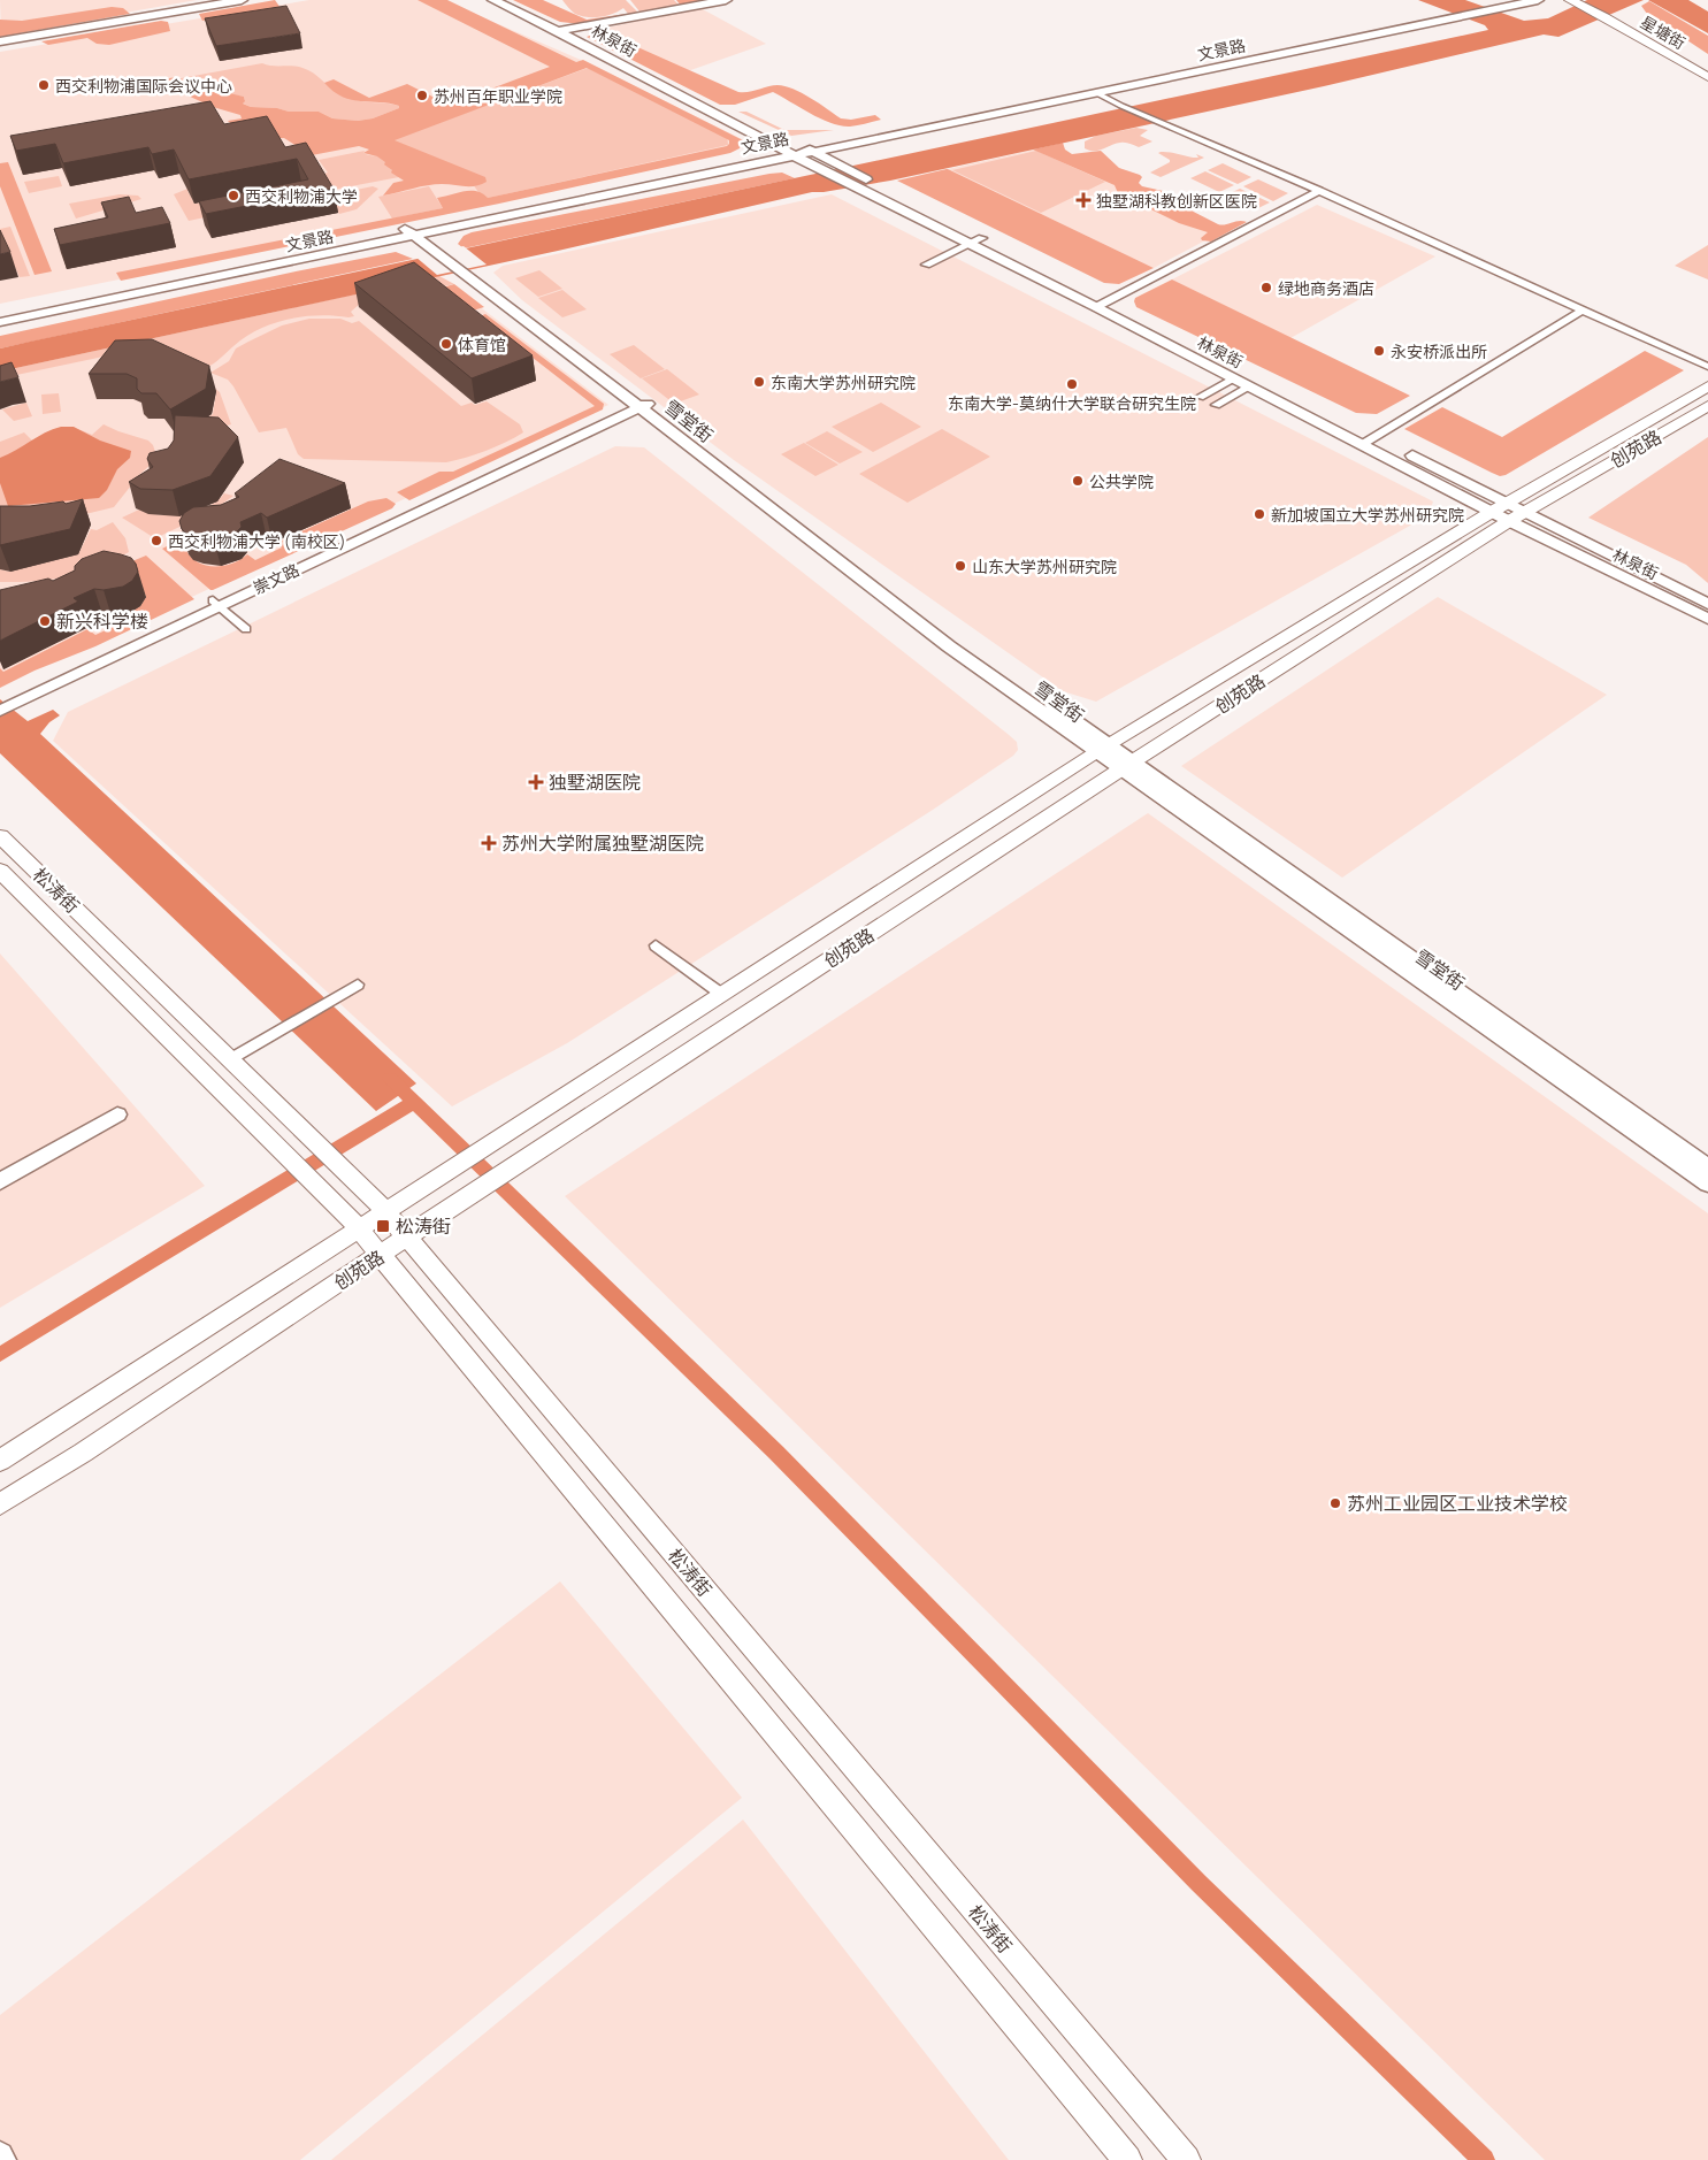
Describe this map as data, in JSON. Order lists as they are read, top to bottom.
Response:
{
  "streets": {
    "main road": [
      "星塘街",
      "林泉街",
      "文景路",
      "雪堂街",
      "创苑路",
      "崇文路",
      "松涛街"
    ]
  },
  "crossings": [
    ["林泉街", "文景路"],
    ["林泉街", "创苑路"],
    ["文景路", "雪堂街"],
    ["雪堂街", "创苑路"],
    ["雪堂街", "崇文路"],
    ["创苑路", "松涛街"]
  ],
  "places": {
    "other": [
      "西交利物浦国际会议中心",
      "苏州百年职业学院",
      "西交利物浦大学",
      "绿地商务酒店",
      "体育馆",
      "永安桥派出所",
      "东南大学苏州研究院",
      "东南大学-莫纳什大学联合研究生院",
      "公共学院",
      "新加坡国立大学苏州研究院",
      "西交利物浦大学 (南校区)",
      "山东大学苏州研究院",
      "新兴科学楼",
      "苏州工业园区工业技术学校"
    ],
    "health": ["独墅湖科教创新区医院", "独墅湖医院", "苏州大学附属独墅湖医院"],
    "transit": ["松涛街"]
  }
}
